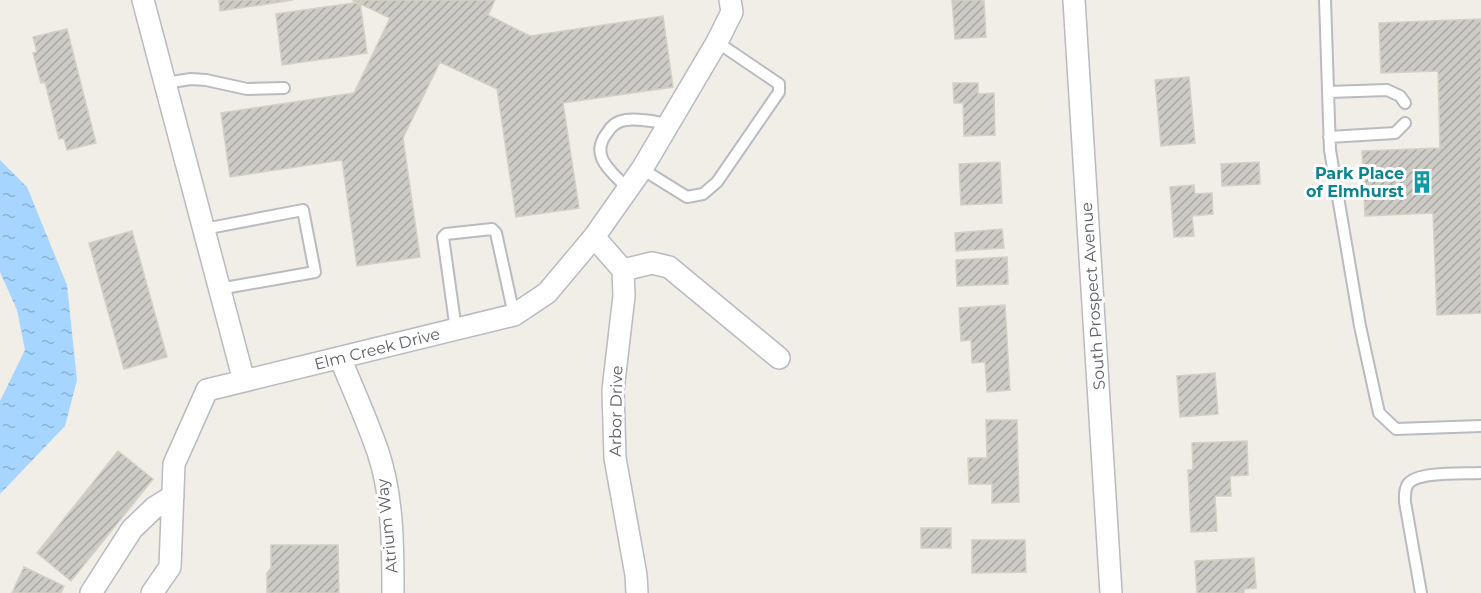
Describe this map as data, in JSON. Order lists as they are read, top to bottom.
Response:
{
  "streets": {
    "street": [
      "South Prospect Avenue",
      "Elm Creek Drive",
      "Arbor Drive",
      "Atrium Way"
    ]
  },
  "crossings": [
    ["Elm Creek Drive", "Atrium Way"]
  ],
  "places": {
    "building": ["Park Place of Elmhurst"]
  }
}
